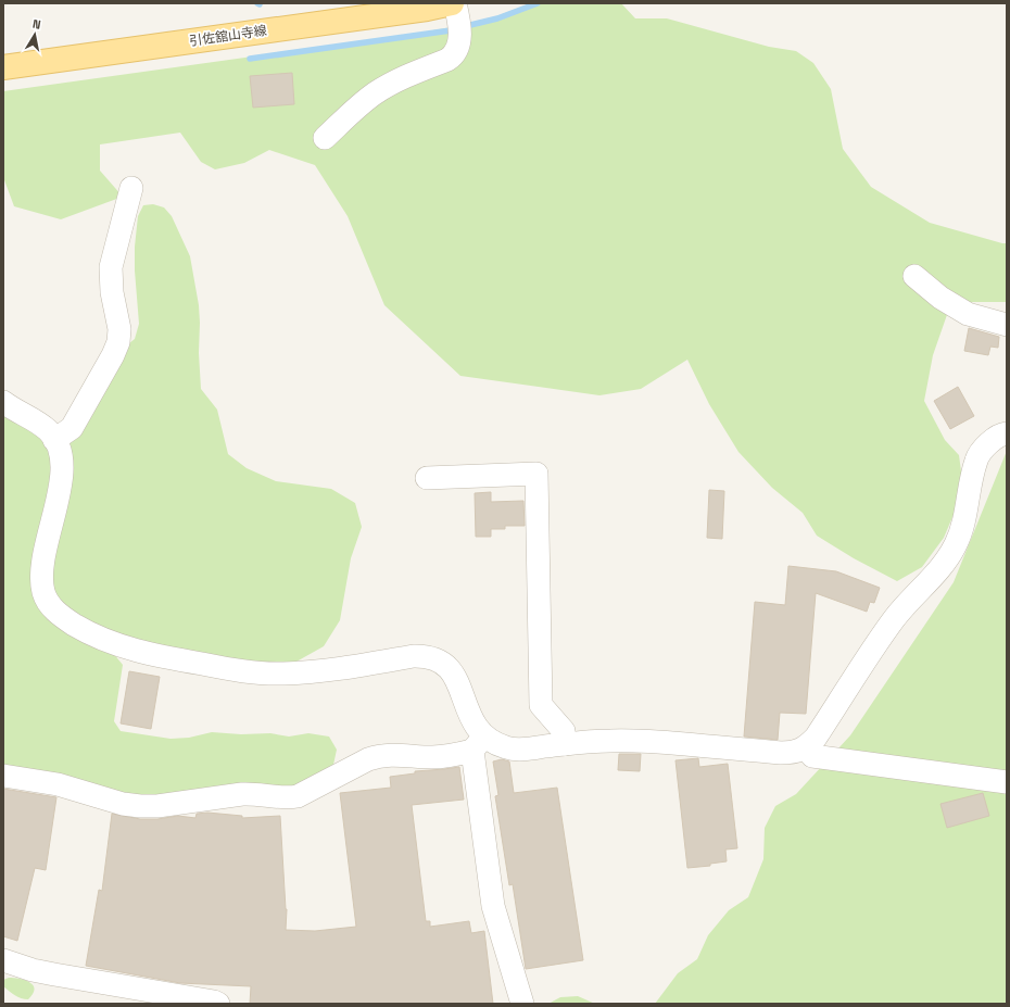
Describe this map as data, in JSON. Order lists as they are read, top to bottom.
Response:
{
  "streets": {
    "main road": ["引佐舘山寺線"]
  },
  "north": "top"
}
